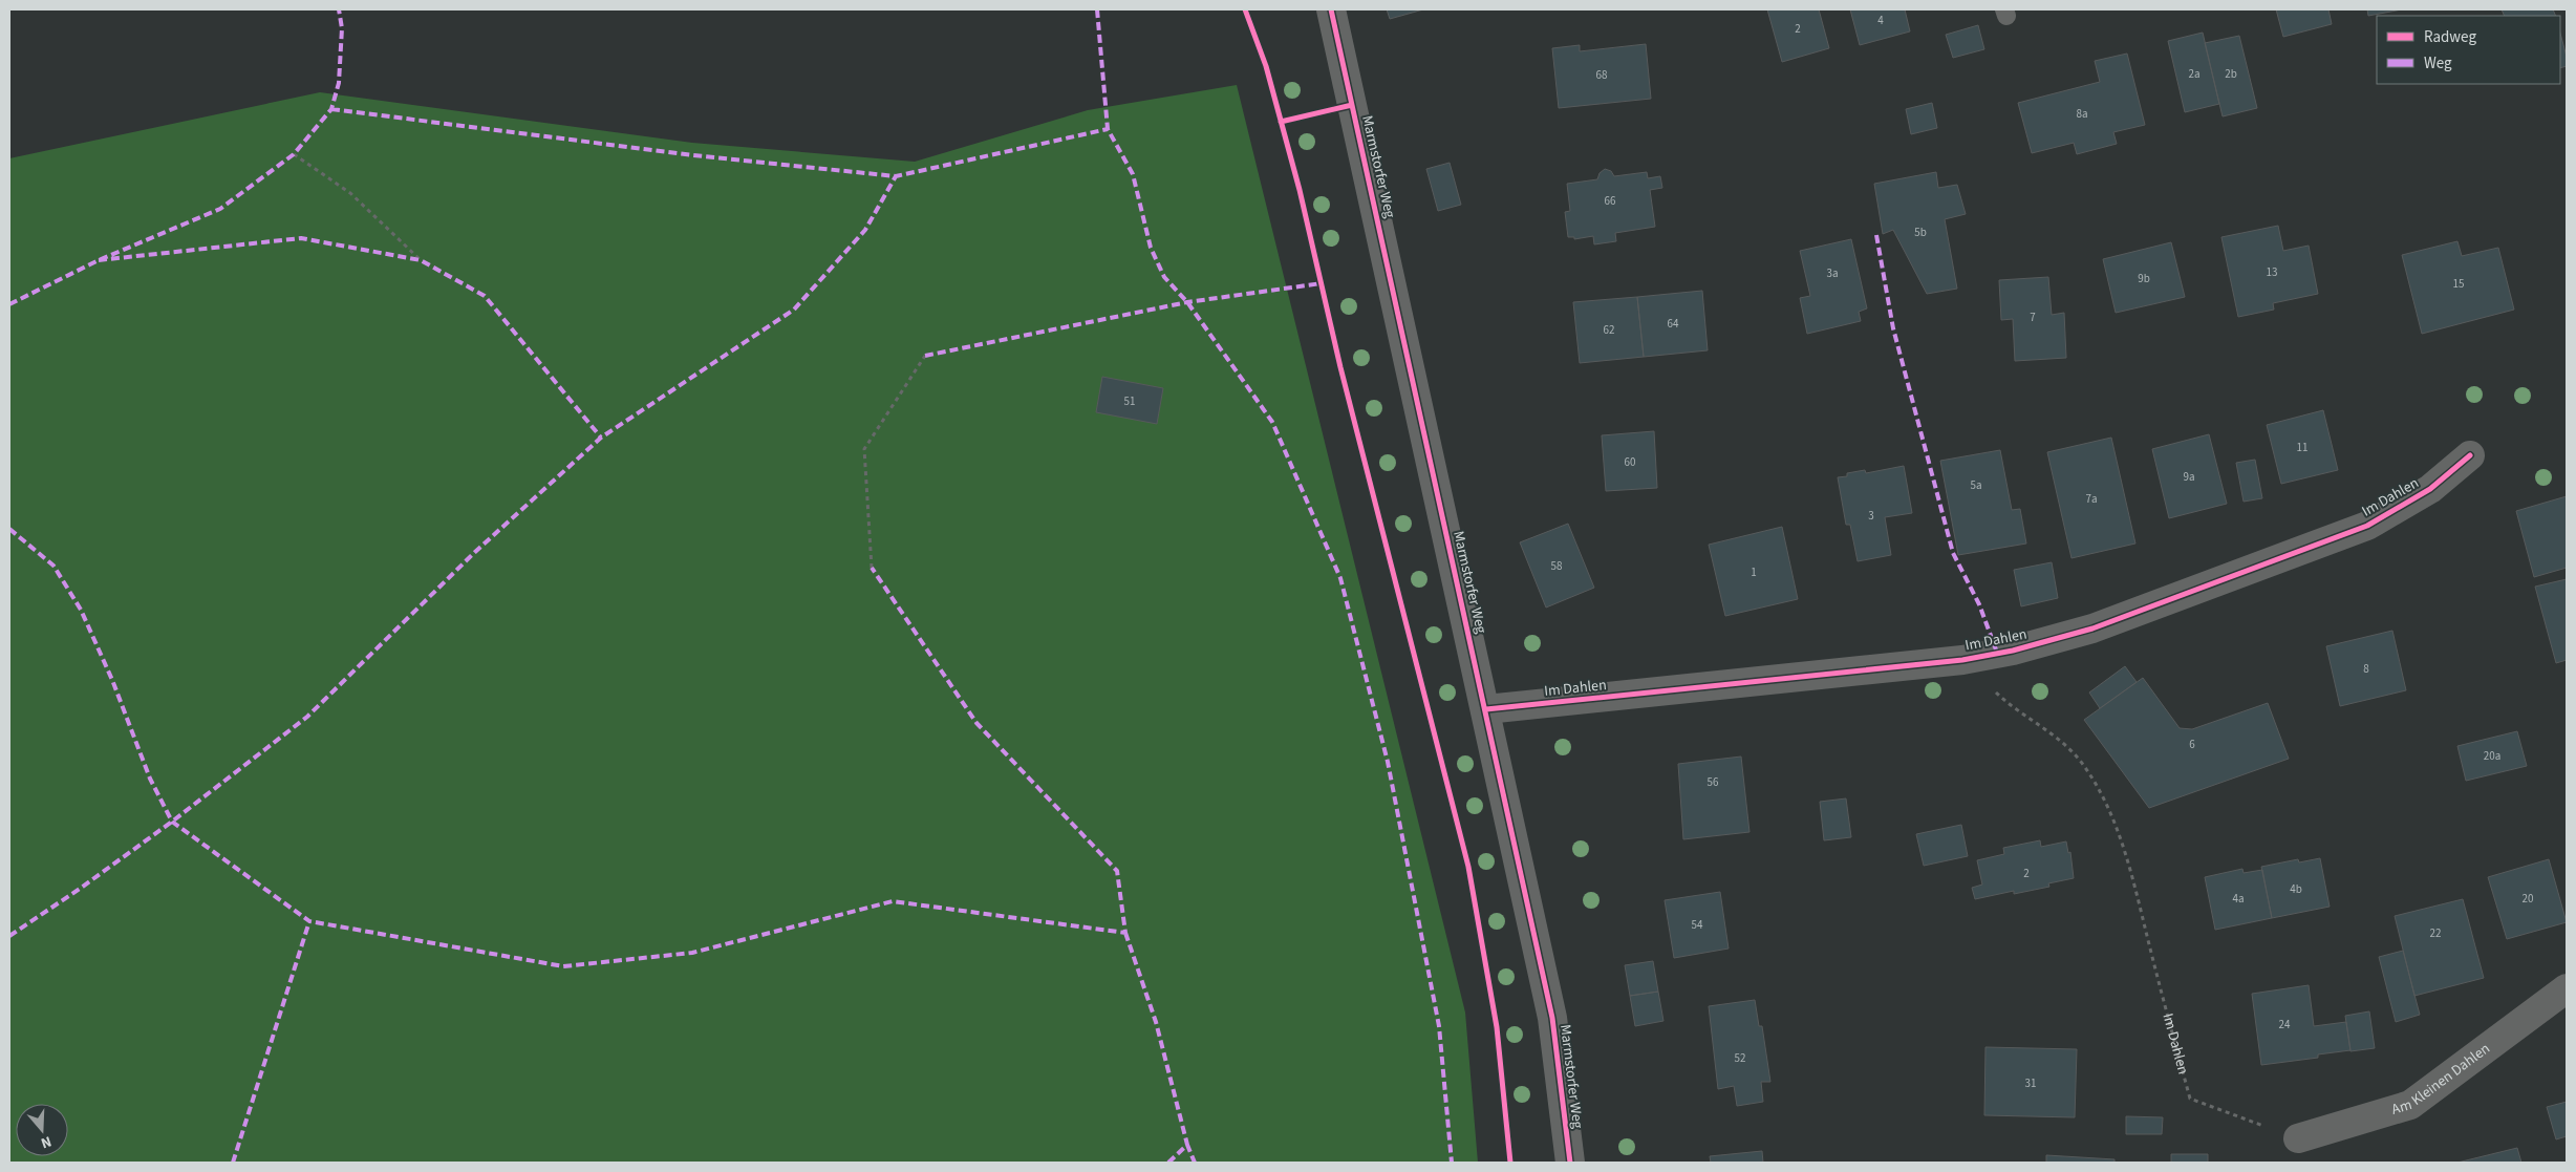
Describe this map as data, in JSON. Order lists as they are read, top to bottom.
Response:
{
  "streets": {
    "street": ["Marmstorfer Weg", "Im Dahlen", "Am Kleinen Dahlen"]
  },
  "crossings": [
    ["Marmstorfer Weg", "Im Dahlen"],
    ["Im Dahlen", "Am Kleinen Dahlen"]
  ],
  "house_numbers": [
    "4",
    "2",
    "2a",
    "2b",
    "68",
    "8a",
    "66",
    "5b",
    "13",
    "3a",
    "9b",
    "15",
    "7",
    "64",
    "62",
    "51",
    "11",
    "60",
    "9a",
    "5a",
    "7a",
    "3",
    "58",
    "1",
    "8",
    "6",
    "20a",
    "56",
    "2",
    "4b",
    "4a",
    "20",
    "54",
    "22",
    "24",
    "52",
    "31"
  ],
  "legend": ["Radweg", "Weg"],
  "north": "bottom"
}
